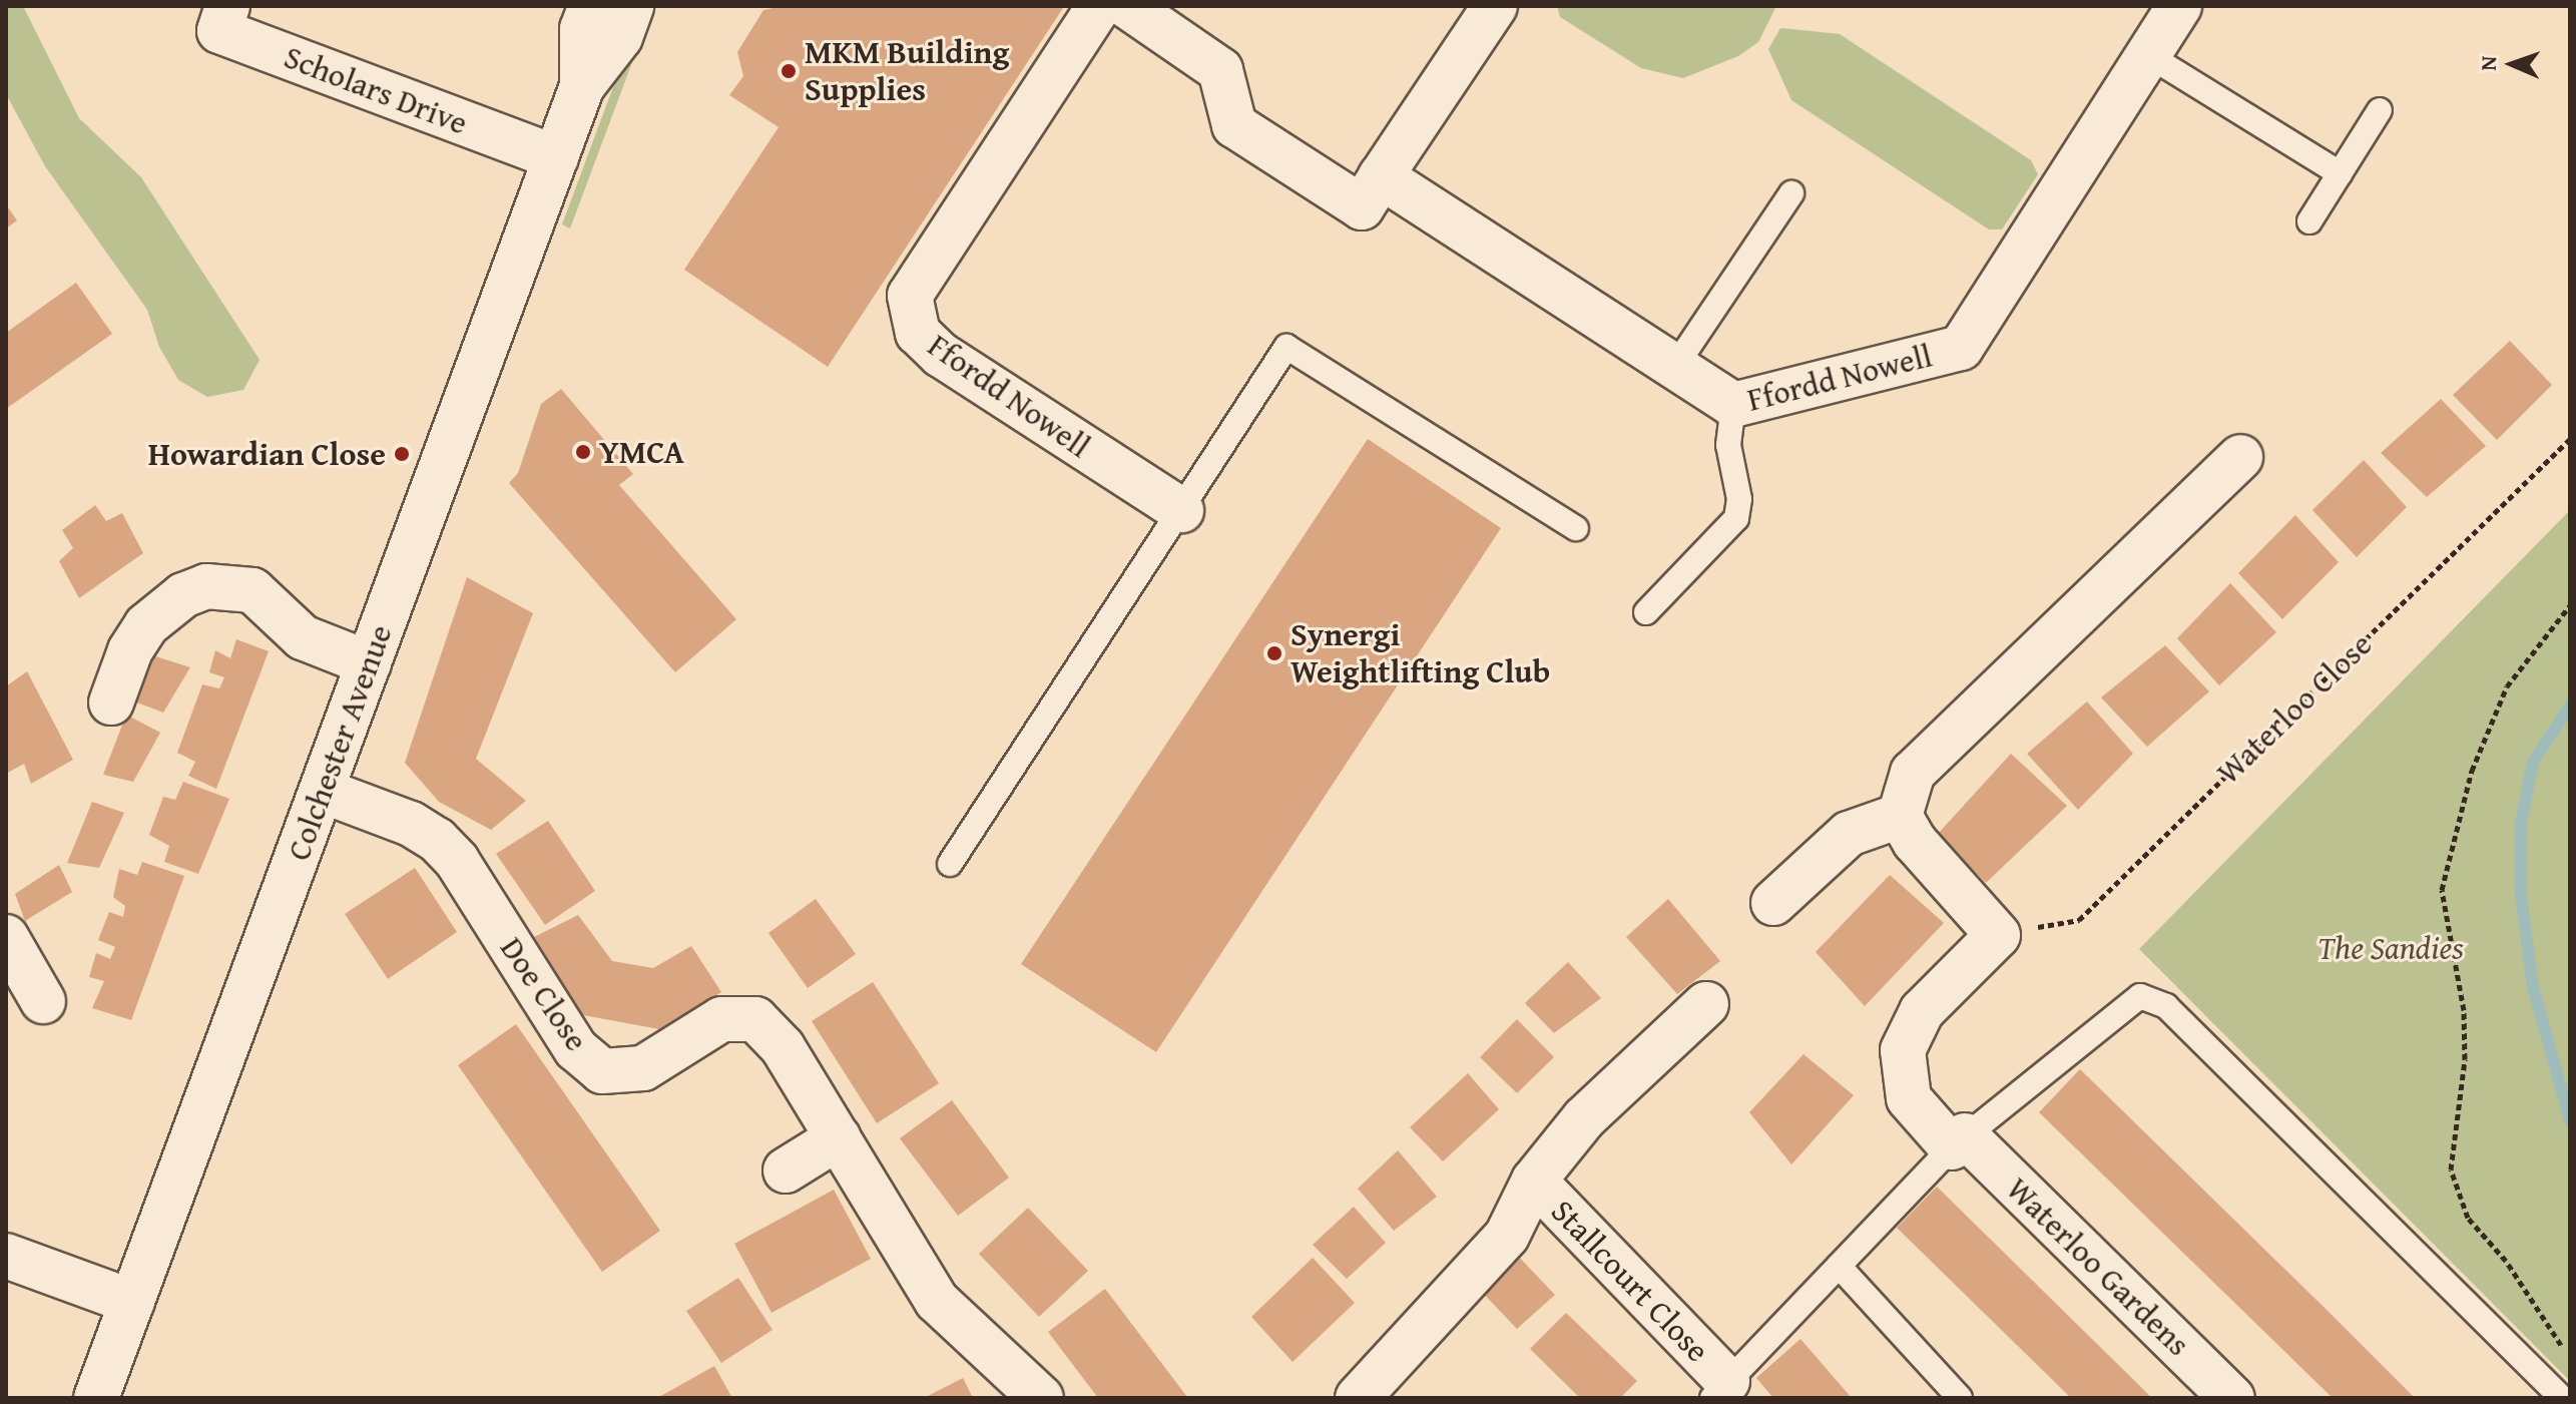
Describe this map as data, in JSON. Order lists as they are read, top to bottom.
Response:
{
  "streets": {
    "street": [
      "Scholars Drive",
      "Ffordd Nowell",
      "Colchester Avenue",
      "Doe Close",
      "Waterloo Gardens",
      "Stallcourt Close"
    ],
    "path": ["Waterloo Close"]
  },
  "crossings": [
    ["Scholars Drive", "Colchester Avenue"],
    ["Colchester Avenue", "Doe Close"]
  ],
  "parks": ["The Sandies"],
  "places": [
    "MKM Building Supplies",
    "YMCA",
    "Howardian Close",
    "Synergi Weightlifting Club"
  ],
  "north": "left"
}
